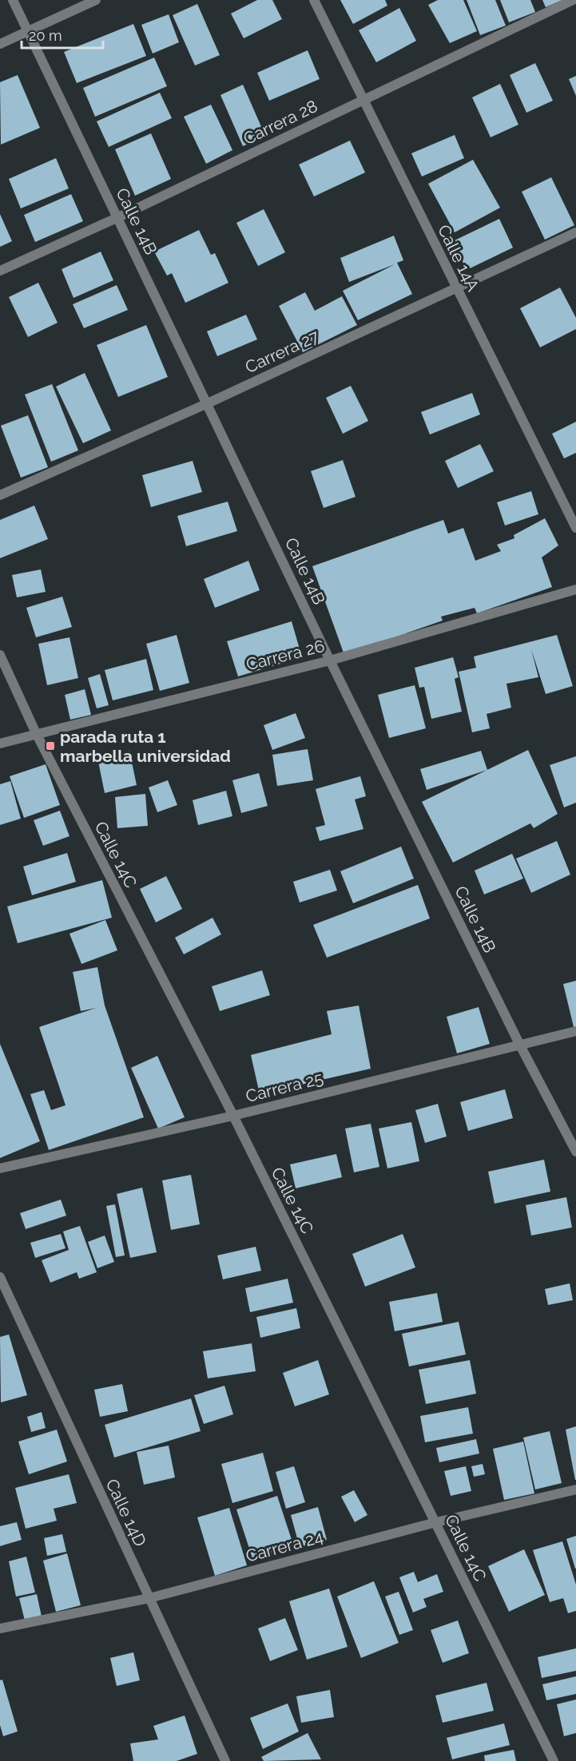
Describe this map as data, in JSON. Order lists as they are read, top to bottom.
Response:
{
  "streets": {
    "street": [
      "Carrera 28",
      "Calle 14B",
      "Calle 14A",
      "Carrera 27",
      "Carrera 26",
      "Calle 14C",
      "Carrera 25",
      "Calle 14D",
      "Carrera 24"
    ]
  },
  "crossings": [
    ["Carrera 28", "Calle 14B"],
    ["Carrera 28", "Calle 14A"],
    ["Calle 14B", "Carrera 27"],
    ["Calle 14B", "Carrera 26"],
    ["Calle 14B", "Carrera 25"],
    ["Calle 14A", "Carrera 27"],
    ["Carrera 26", "Calle 14C"],
    ["Calle 14C", "Carrera 25"],
    ["Calle 14C", "Carrera 24"],
    ["Calle 14D", "Carrera 24"]
  ],
  "places": {
    "transit": ["parada ruta 1 marbella universidad"]
  },
  "scale_bar": "20 m"
}
